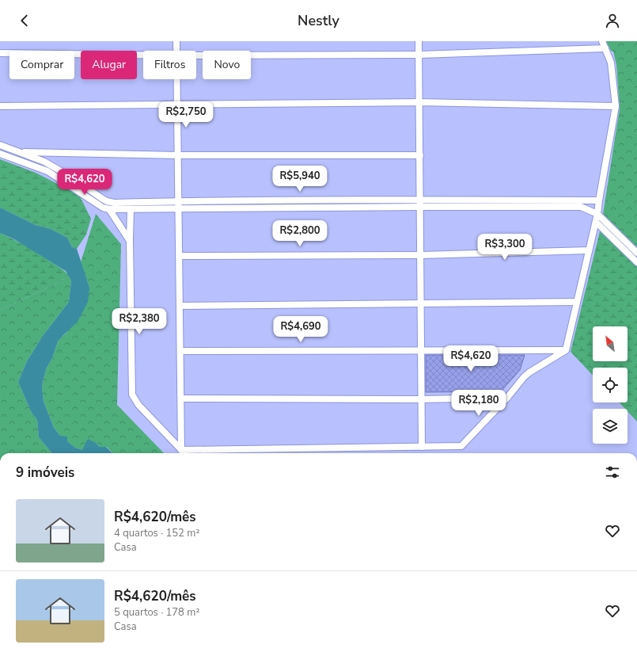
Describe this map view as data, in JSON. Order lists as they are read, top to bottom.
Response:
{
  "north": "top left",
  "page": {
    "header": "Nestly",
    "chip": [
      "Comprar",
      "Alugar",
      "Filtros",
      "Novo"
    ],
    "price": [
      "R$2,750",
      "R$5,940",
      "R$4,620",
      "R$2,800",
      "R$3,300",
      "R$2,380",
      "R$4,690",
      "R$4,620",
      "R$2,180"
    ],
    "heading": "9 imóveis",
    "list": [
      {
        "name": "R$4,620/mês",
        "note": "4 quartos · 152 m² · Casa"
      },
      {
        "name": "R$4,620/mês",
        "note": "5 quartos · 178 m² · Casa"
      }
    ]
  }
}
